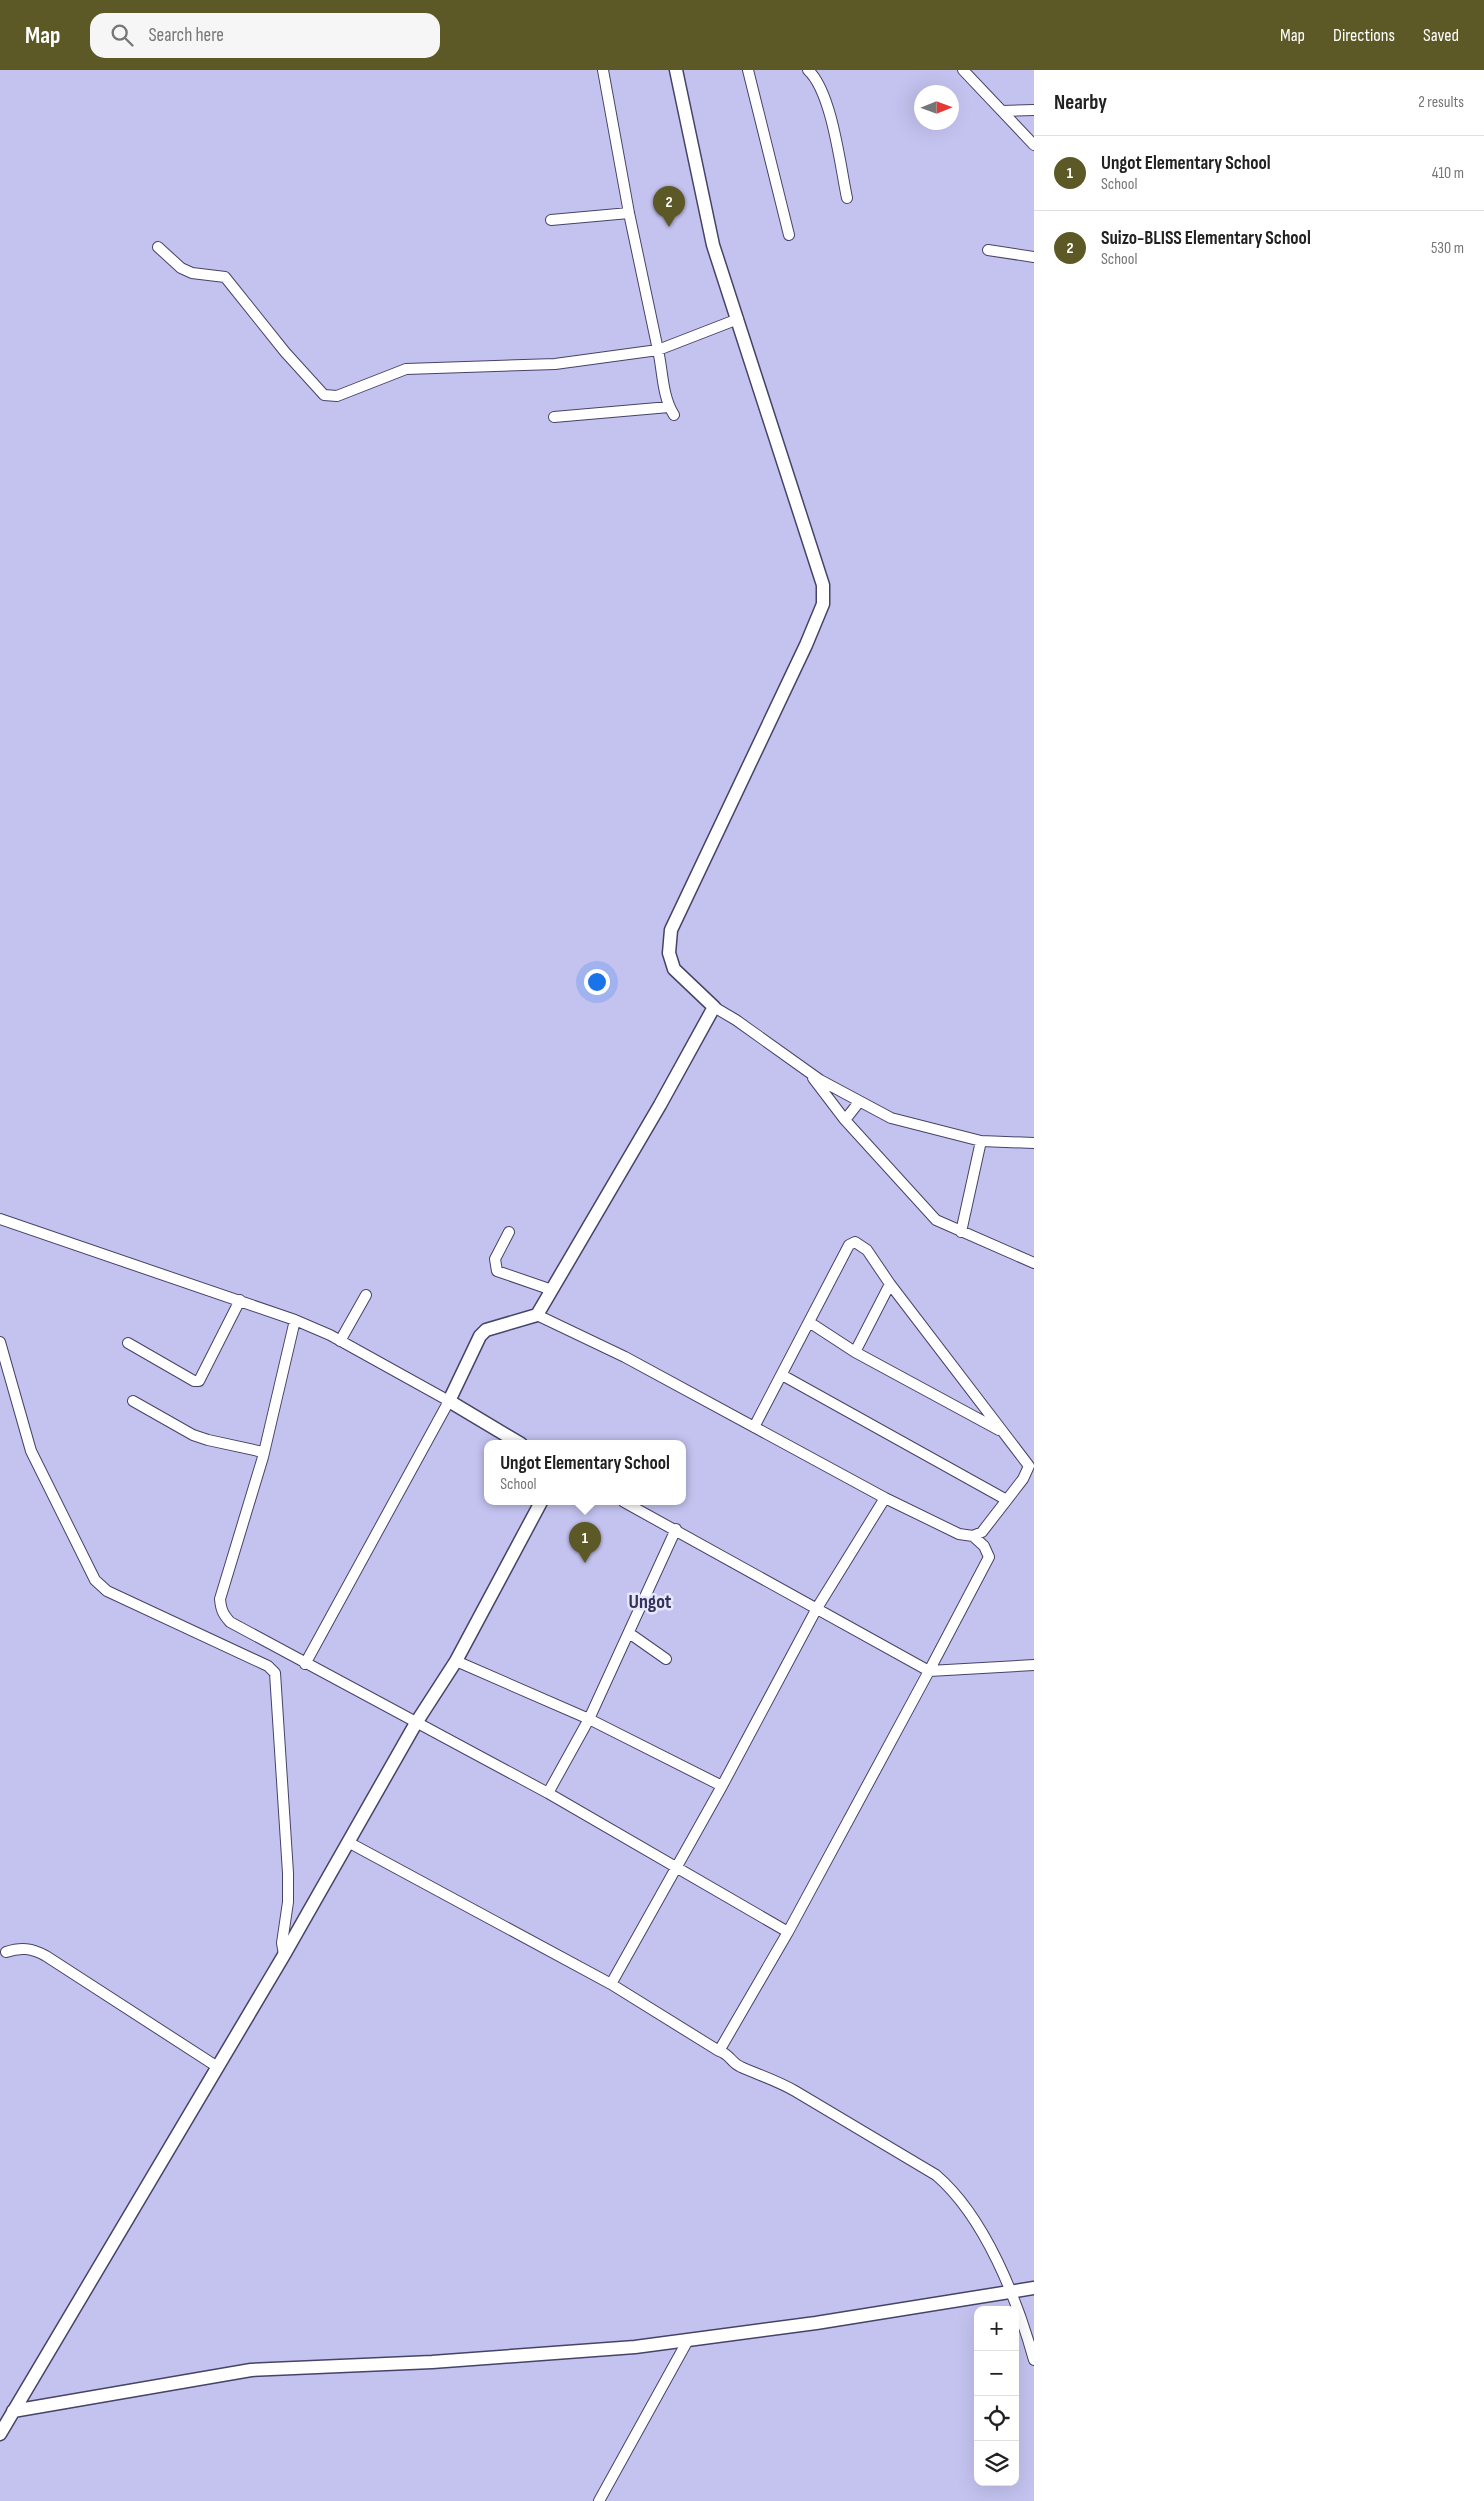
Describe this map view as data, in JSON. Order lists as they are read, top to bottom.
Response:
{
  "districts": ["Ungot"],
  "north": "right",
  "page": {
    "header": "Map",
    "search": "Search here",
    "nav": ["Map", "Directions", "Saved"],
    "heading": ["Nearby", "2 results"],
    "list": [
      {
        "mark": "1",
        "name": "Ungot Elementary School",
        "note": "School",
        "value": "410 m"
      },
      {
        "mark": "2",
        "name": "Suizo-BLISS Elementary School",
        "note": "School",
        "value": "530 m"
      }
    ],
    "pins": ["2", "1"],
    "popup": ["Ungot Elementary School", "School"],
    "map_buttons": ["+", "−"]
  }
}
